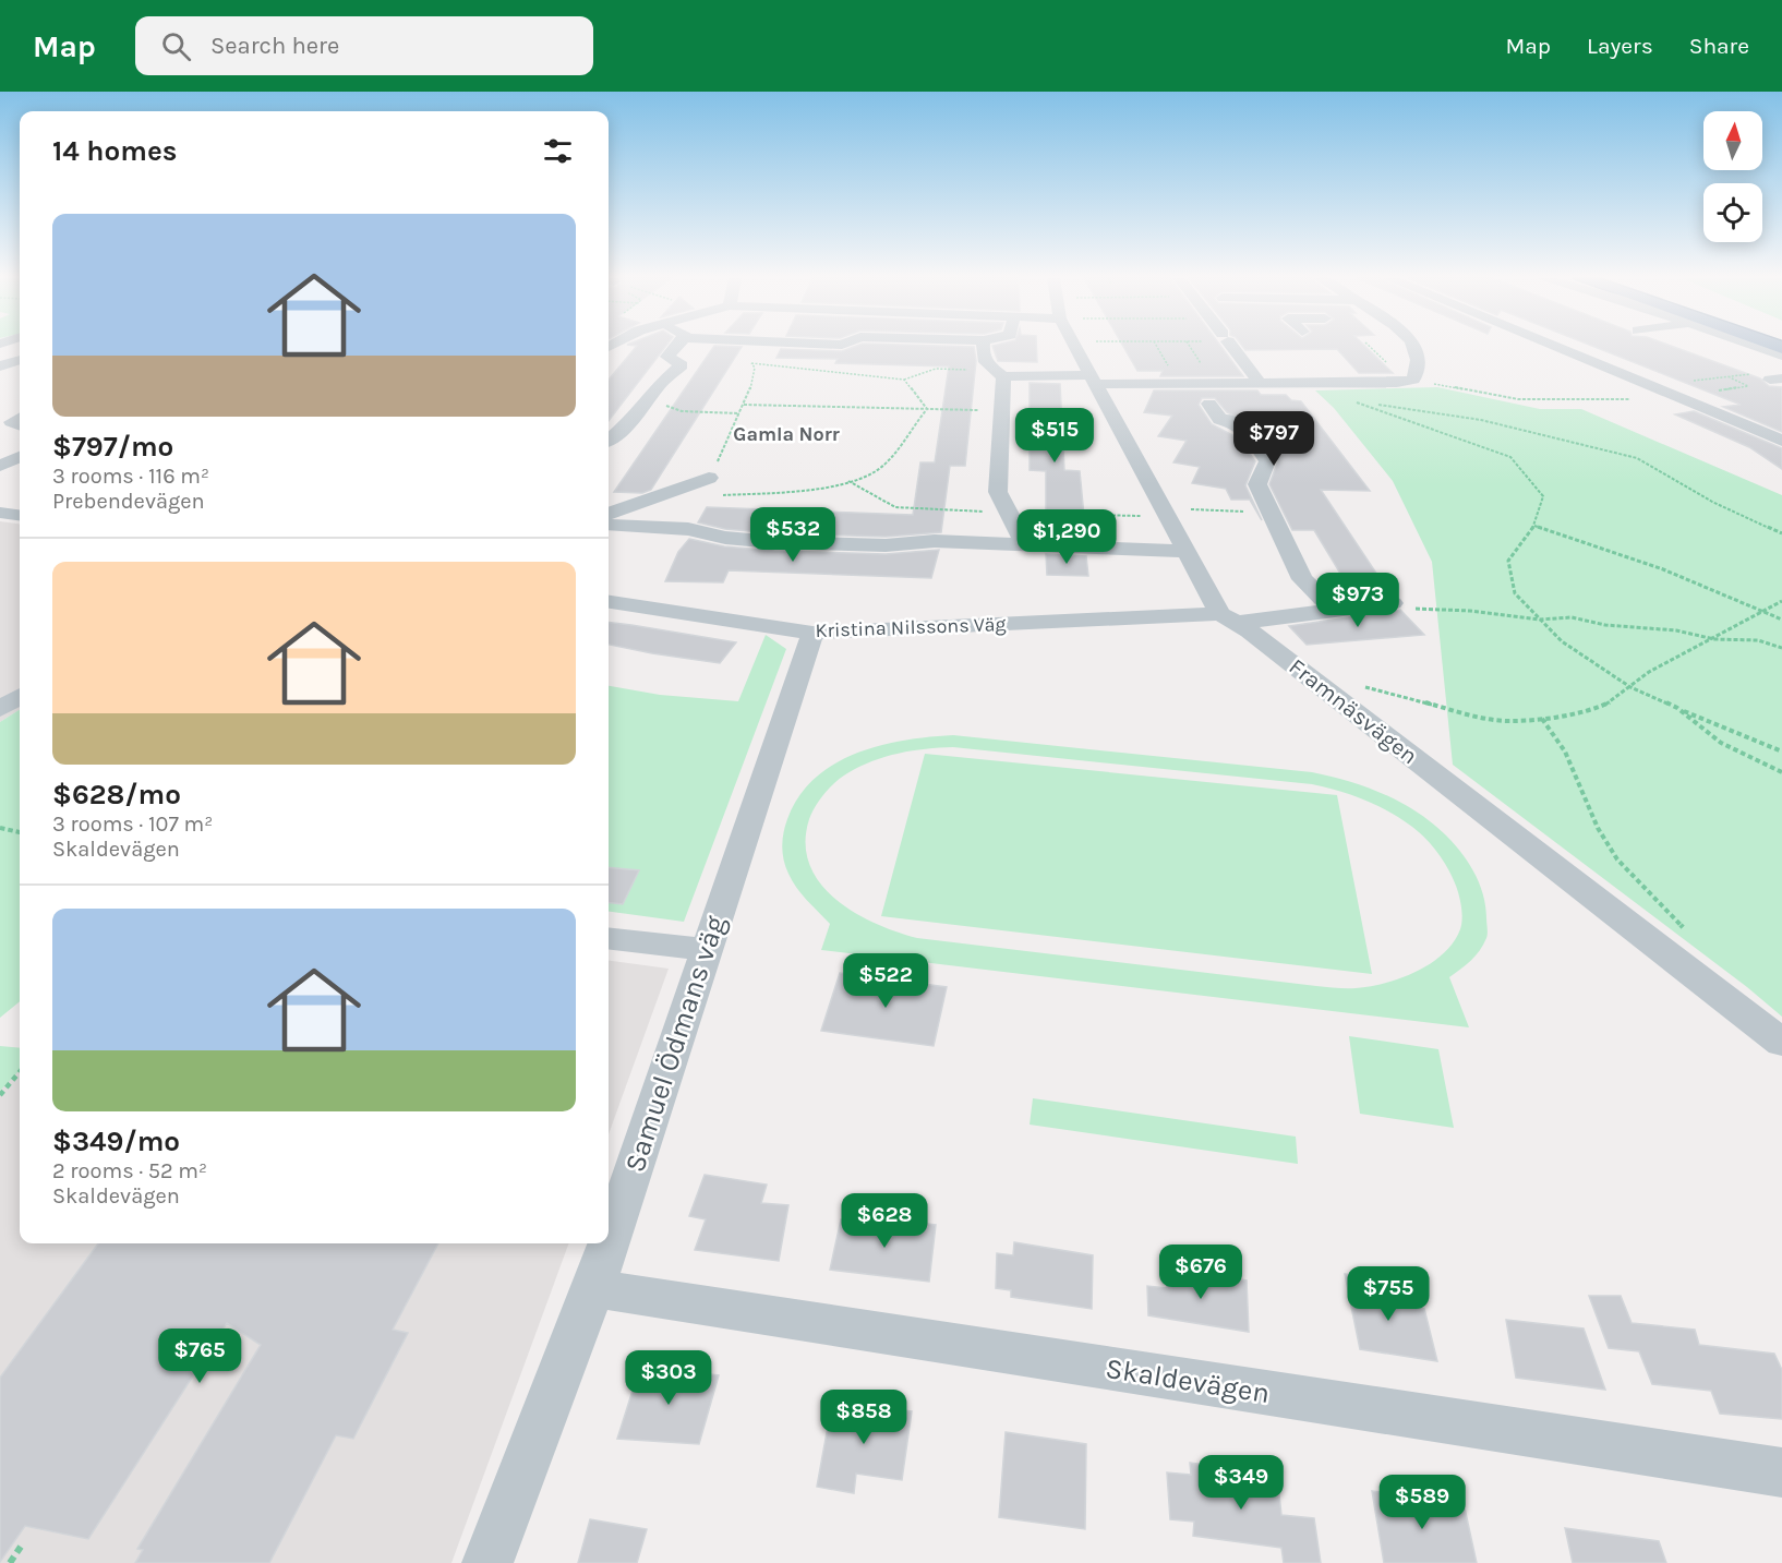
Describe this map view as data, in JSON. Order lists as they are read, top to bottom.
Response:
{
  "streets": {
    "street": [
      "Kristina Nilssons Väg",
      "Framnäsvägen",
      "Samuel Ödmans väg",
      "Skaldevägen"
    ]
  },
  "crossings": [
    ["Kristina Nilssons Väg", "Framnäsvägen"],
    ["Kristina Nilssons Väg", "Samuel Ödmans väg"],
    ["Samuel Ödmans väg", "Skaldevägen"]
  ],
  "districts": ["Gamla Norr"],
  "north": "top",
  "page": {
    "header": "Map",
    "search": "Search here",
    "nav": ["Map", "Layers", "Share"],
    "heading": "14 homes",
    "list": [
      {
        "name": "$797/mo",
        "note": "3 rooms · 116 m² · Prebendevägen"
      },
      {
        "name": "$628/mo",
        "note": "3 rooms · 107 m² · Skaldevägen"
      },
      {
        "name": "$349/mo",
        "note": "2 rooms · 52 m² · Skaldevägen"
      }
    ],
    "price": [
      "$515",
      "$797",
      "$532",
      "$1,290",
      "$973",
      "$522",
      "$628",
      "$676",
      "$755",
      "$765",
      "$303",
      "$858",
      "$349",
      "$589"
    ]
  }
}
